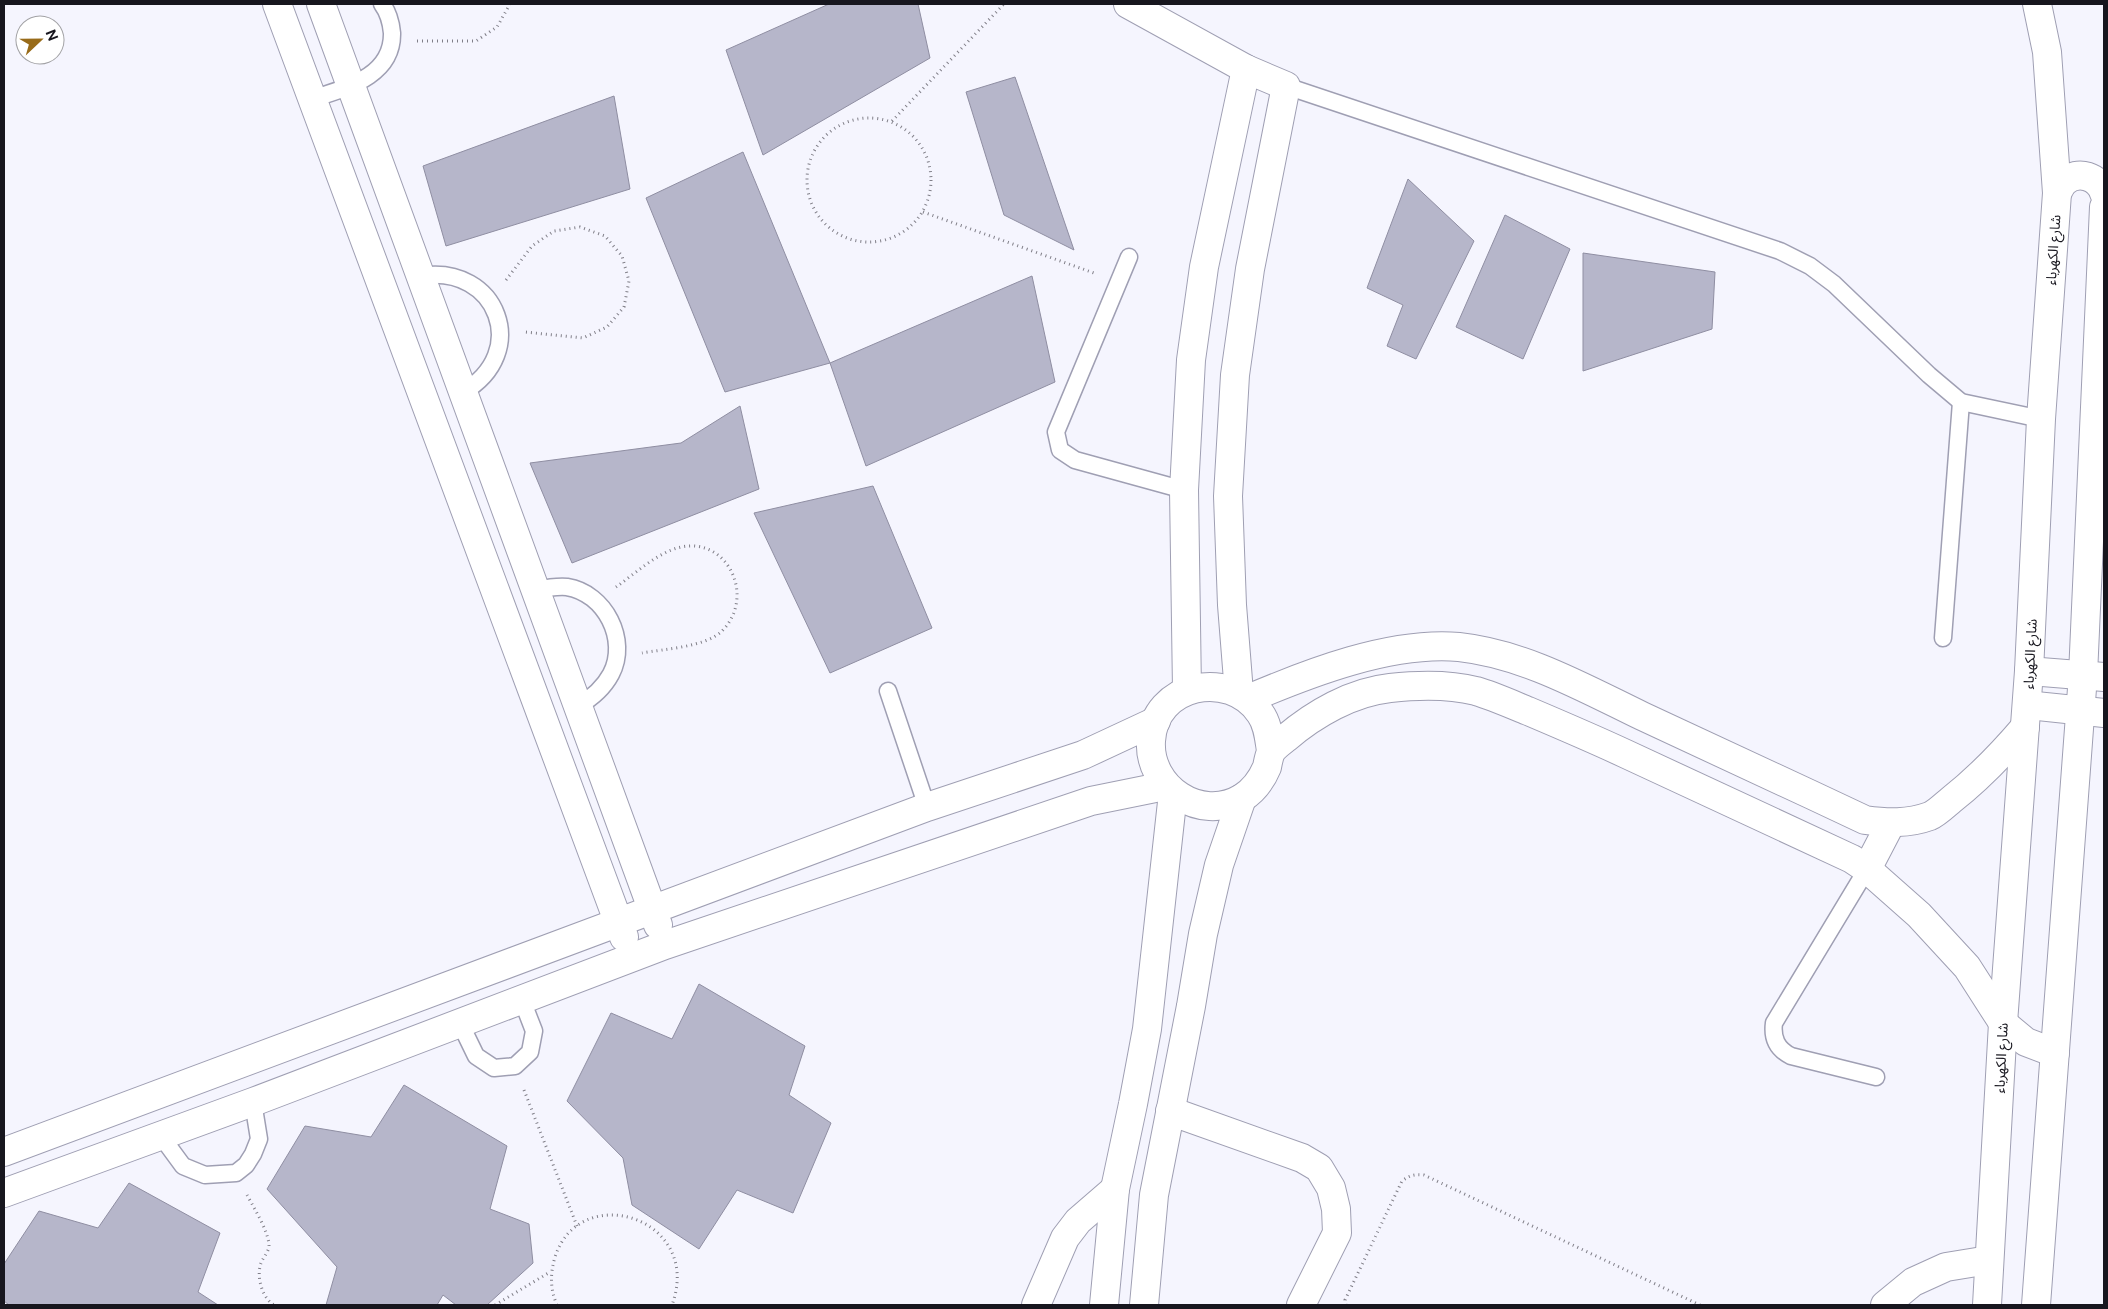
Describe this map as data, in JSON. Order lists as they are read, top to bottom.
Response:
{
  "streets": {
    "street": ["شارع الكهرباء"]
  },
  "north": "right"
}
